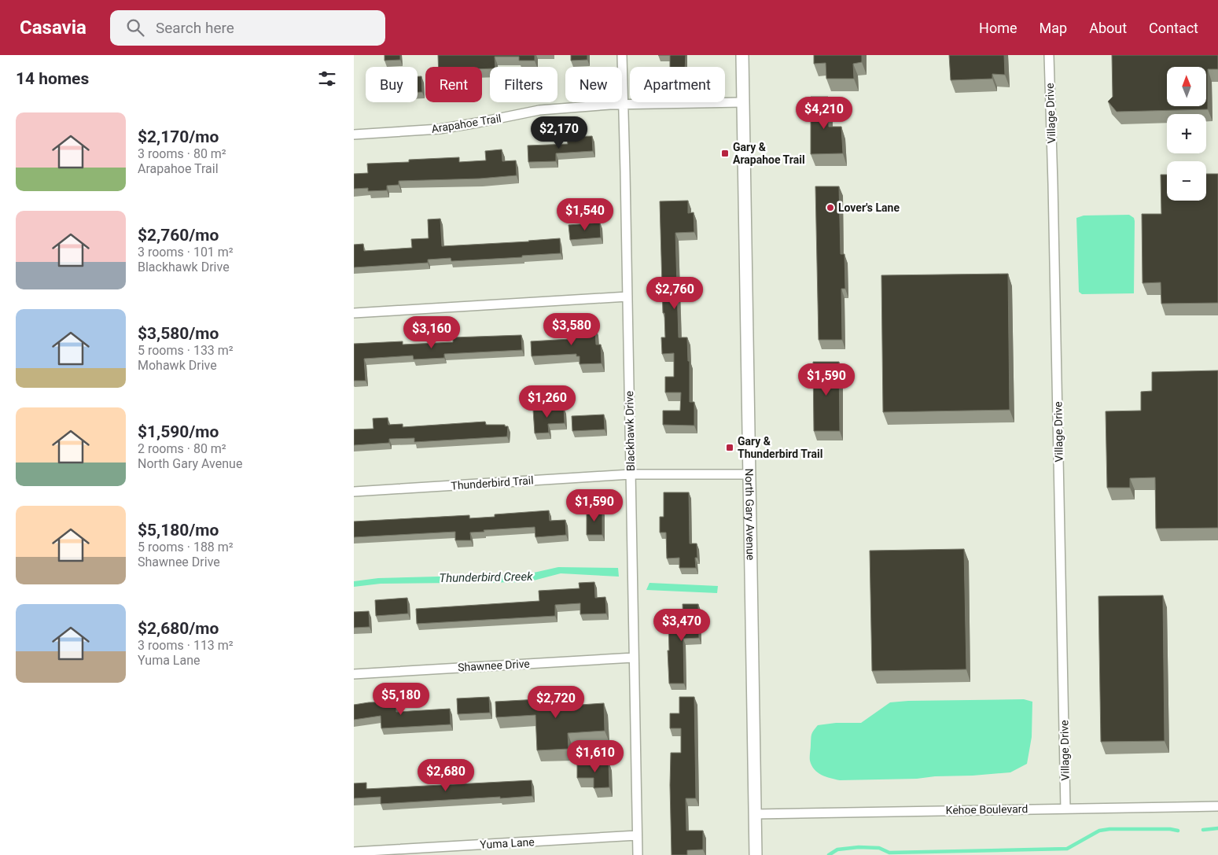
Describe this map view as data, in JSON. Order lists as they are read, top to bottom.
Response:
{
  "streets": {
    "street": [
      "Village Drive",
      "Arapahoe Trail",
      "Blackhawk Drive",
      "Thunderbird Trail",
      "North Gary Avenue",
      "Shawnee Drive",
      "Kehoe Boulevard",
      "Yuma Lane"
    ]
  },
  "crossings": [
    ["Village Drive", "Kehoe Boulevard"],
    ["Arapahoe Trail", "Blackhawk Drive"],
    ["Arapahoe Trail", "North Gary Avenue"],
    ["Blackhawk Drive", "Thunderbird Trail"],
    ["Blackhawk Drive", "Shawnee Drive"],
    ["Blackhawk Drive", "Yuma Lane"],
    ["Thunderbird Trail", "North Gary Avenue"],
    ["North Gary Avenue", "Kehoe Boulevard"]
  ],
  "water": ["Thunderbird Creek"],
  "places": {
    "transit": ["Gary & Arapahoe Trail", "Gary & Thunderbird Trail"],
    "other": ["Lover's Lane"]
  },
  "north": "top",
  "page": {
    "header": "Casavia",
    "search": "Search here",
    "nav": [
      "Home",
      "Map",
      "About",
      "Contact"
    ],
    "heading": "14 homes",
    "map_buttons": ["+", "−"],
    "chip": [
      "Buy",
      "Rent",
      "Filters",
      "New",
      "Apartment"
    ],
    "price": [
      "$4,210",
      "$2,170",
      "$1,540",
      "$2,760",
      "$3,580",
      "$3,160",
      "$1,590",
      "$1,260",
      "$1,590",
      "$3,470",
      "$5,180",
      "$2,720",
      "$1,610",
      "$2,680"
    ],
    "list": [
      {
        "name": "$2,170/mo",
        "note": "3 rooms · 80 m² · Arapahoe Trail"
      },
      {
        "name": "$2,760/mo",
        "note": "3 rooms · 101 m² · Blackhawk Drive"
      },
      {
        "name": "$3,580/mo",
        "note": "5 rooms · 133 m² · Mohawk Drive"
      },
      {
        "name": "$1,590/mo",
        "note": "2 rooms · 80 m² · North Gary Avenue"
      },
      {
        "name": "$5,180/mo",
        "note": "5 rooms · 188 m² · Shawnee Drive"
      },
      {
        "name": "$2,680/mo",
        "note": "3 rooms · 113 m² · Yuma Lane"
      }
    ]
  }
}
